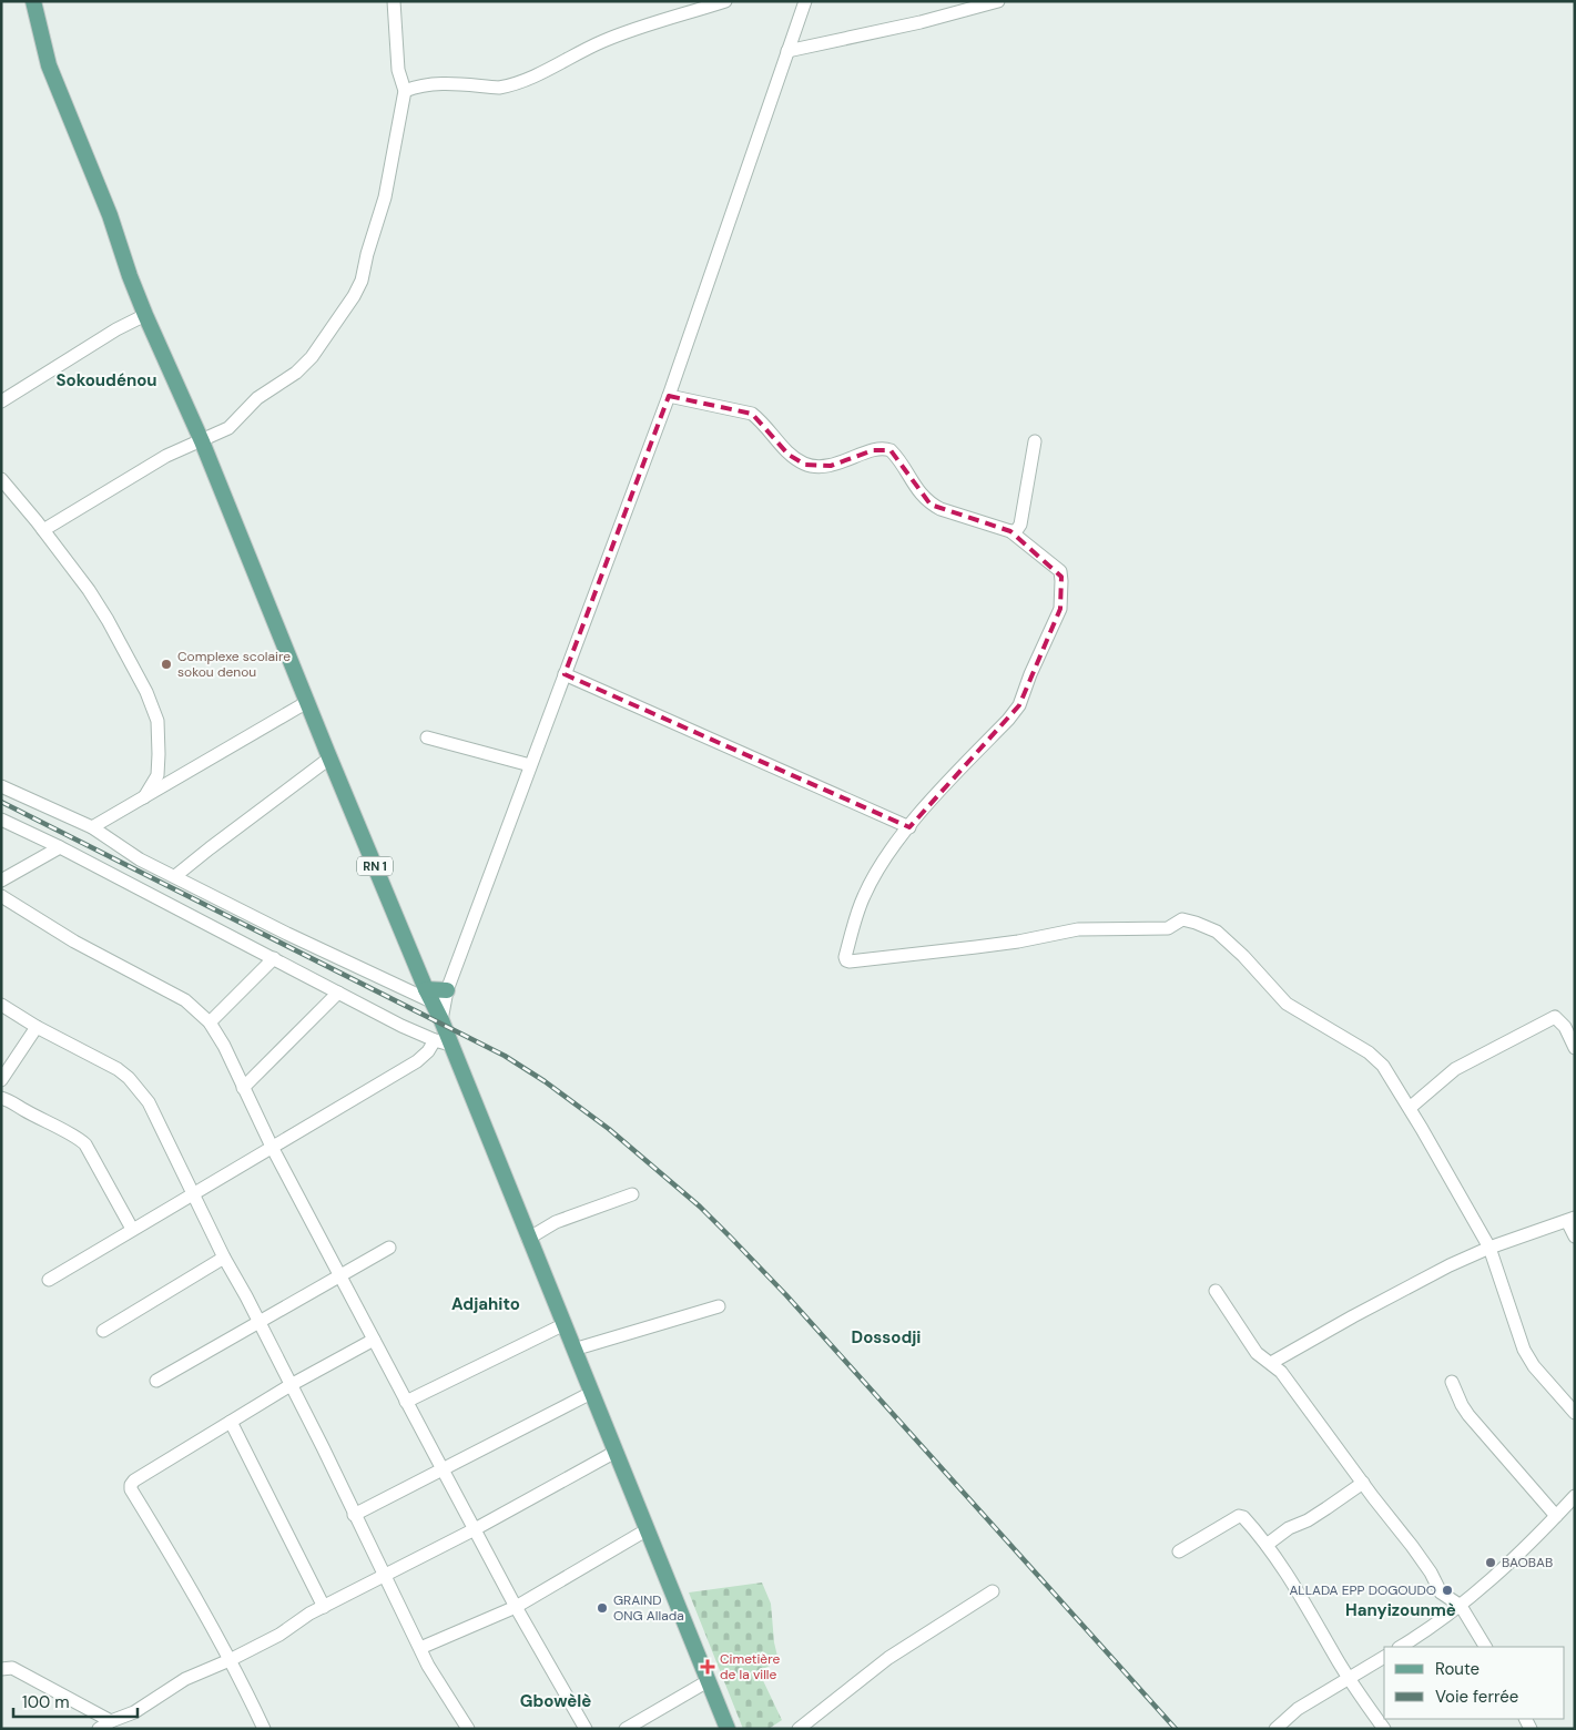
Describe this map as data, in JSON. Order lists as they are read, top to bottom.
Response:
{
  "streets": {
    "main road": ["RN 1"]
  },
  "districts": [
    "Sokoudénou",
    "Adjahito",
    "Dossodji",
    "Hanyizounmè",
    "Gbowèlè"
  ],
  "places": {
    "other": [
      "Complexe scolaire sokou denou",
      "BAOBAB",
      "ALLADA EPP DOGOUDO",
      "GRAIND ONG Allada"
    ],
    "health": ["Cimetière de la ville"]
  },
  "legend": ["Route", "Voie ferrée"],
  "scale_bar": "100 m"
}
